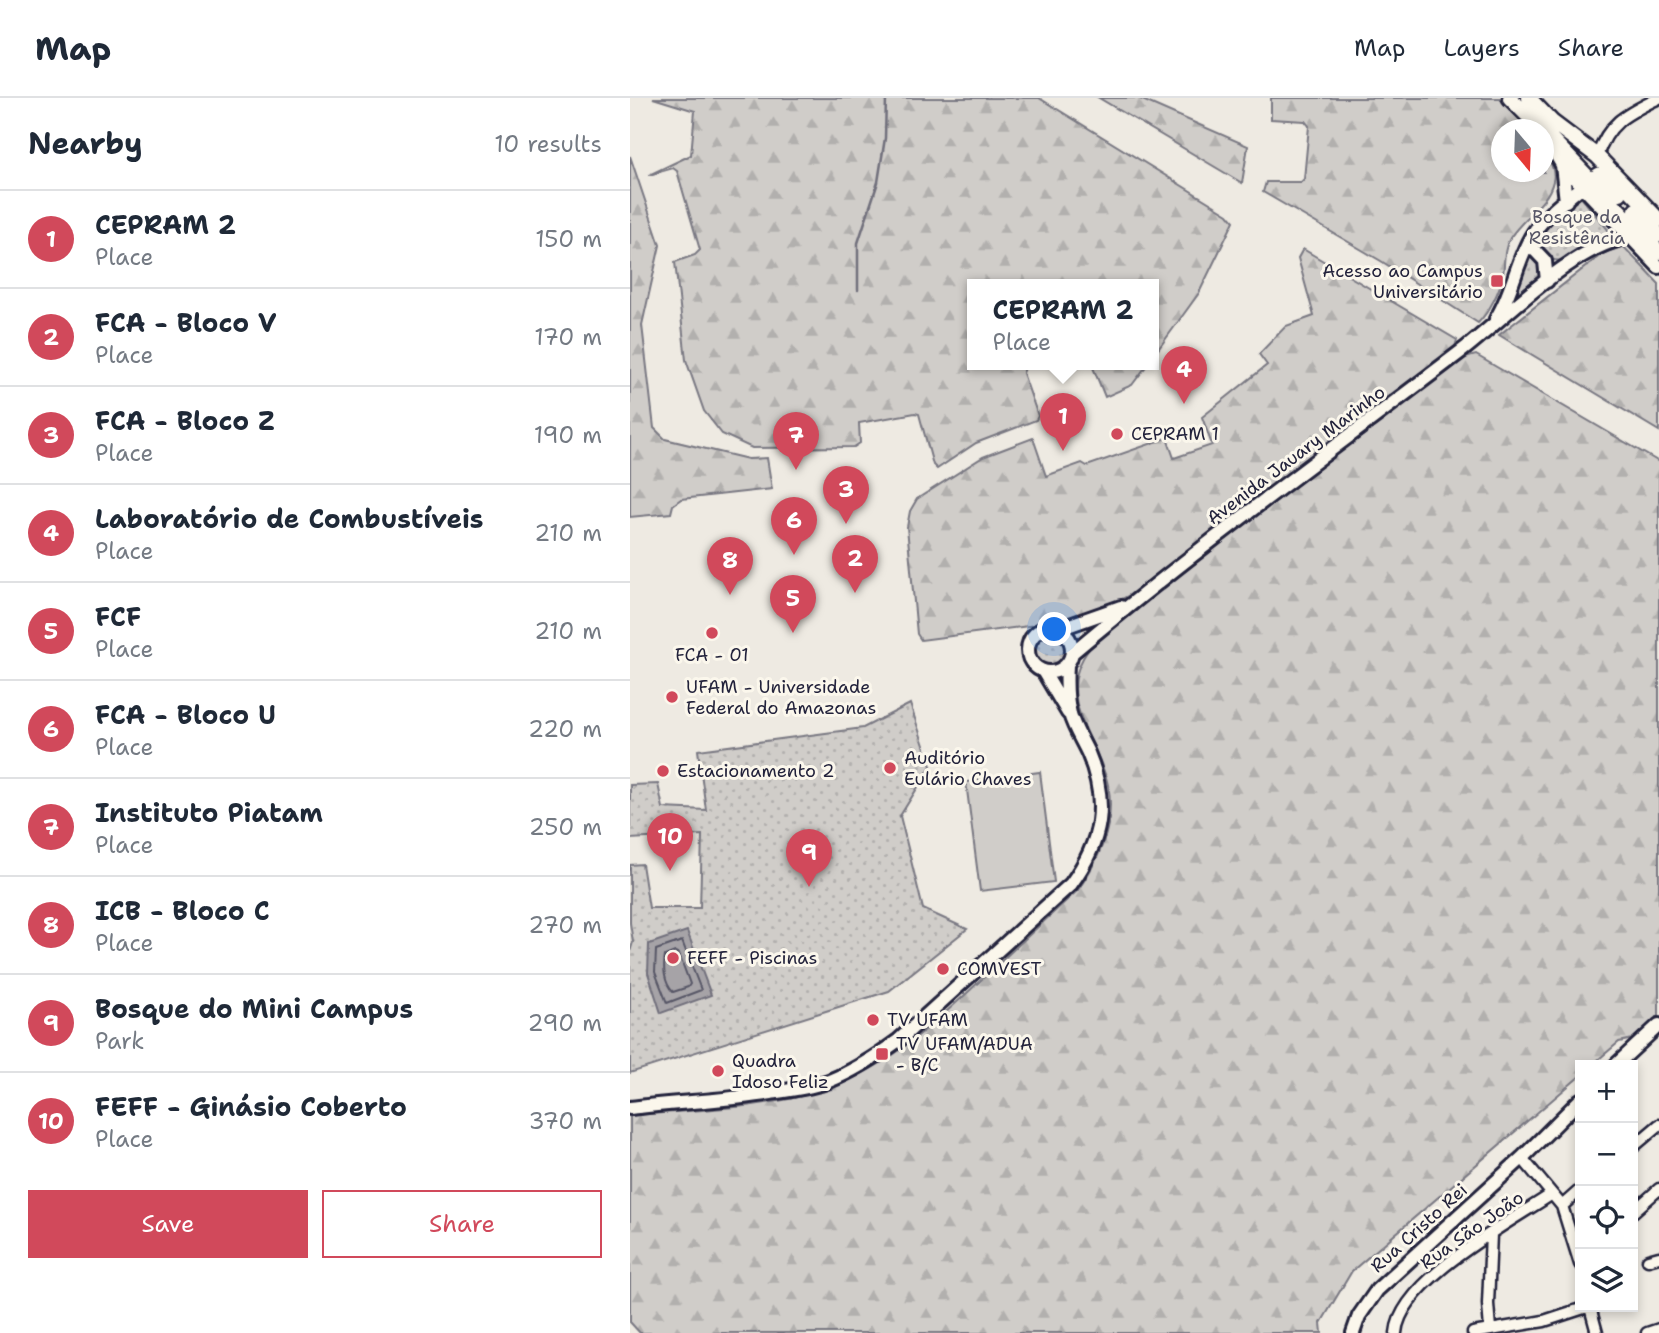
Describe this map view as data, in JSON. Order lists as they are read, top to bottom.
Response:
{
  "streets": {
    "street": ["Avenida Jauary Marinho", "Rua Cristo Rei", "Rua São João"]
  },
  "parks": ["Bosque da Resistência"],
  "places": {
    "transit": ["Acesso ao Campus Universitário", "TV UFAM/ADUA - B/C"],
    "other": [
      "CEPRAM 1",
      "FCA - 01",
      "UFAM - Universidade Federal do Amazonas",
      "Auditório Eulário Chaves",
      "Estacionamento 2",
      "FEFF - Piscinas",
      "COMVEST",
      "TV UFAM",
      "Quadra Idoso Feliz"
    ]
  },
  "north": "bottom",
  "page": {
    "header": "Map",
    "nav": ["Map", "Layers", "Share"],
    "heading": ["Nearby", "10 results"],
    "list": [
      {
        "mark": "1",
        "name": "CEPRAM 2",
        "note": "Place",
        "value": "150 m"
      },
      {
        "mark": "2",
        "name": "FCA - Bloco V",
        "note": "Place",
        "value": "170 m"
      },
      {
        "mark": "3",
        "name": "FCA - Bloco Z",
        "note": "Place",
        "value": "190 m"
      },
      {
        "mark": "4",
        "name": "Laboratório de Combustíveis",
        "note": "Place",
        "value": "210 m"
      },
      {
        "mark": "5",
        "name": "FCF",
        "note": "Place",
        "value": "210 m"
      },
      {
        "mark": "6",
        "name": "FCA - Bloco U",
        "note": "Place",
        "value": "220 m"
      },
      {
        "mark": "7",
        "name": "Instituto Piatam",
        "note": "Place",
        "value": "250 m"
      },
      {
        "mark": "8",
        "name": "ICB - Bloco C",
        "note": "Place",
        "value": "270 m"
      },
      {
        "mark": "9",
        "name": "Bosque do Mini Campus",
        "note": "Park",
        "value": "290 m"
      },
      {
        "mark": "10",
        "name": "FEFF - Ginásio Coberto",
        "note": "Place",
        "value": "370 m"
      }
    ],
    "popup": ["CEPRAM 2", "Place"],
    "pins": [
      "4",
      "1",
      "7",
      "3",
      "6",
      "2",
      "8",
      "5",
      "10",
      "9"
    ],
    "map_buttons": ["+", "−"],
    "buttons": ["Save", "Share"]
  }
}
